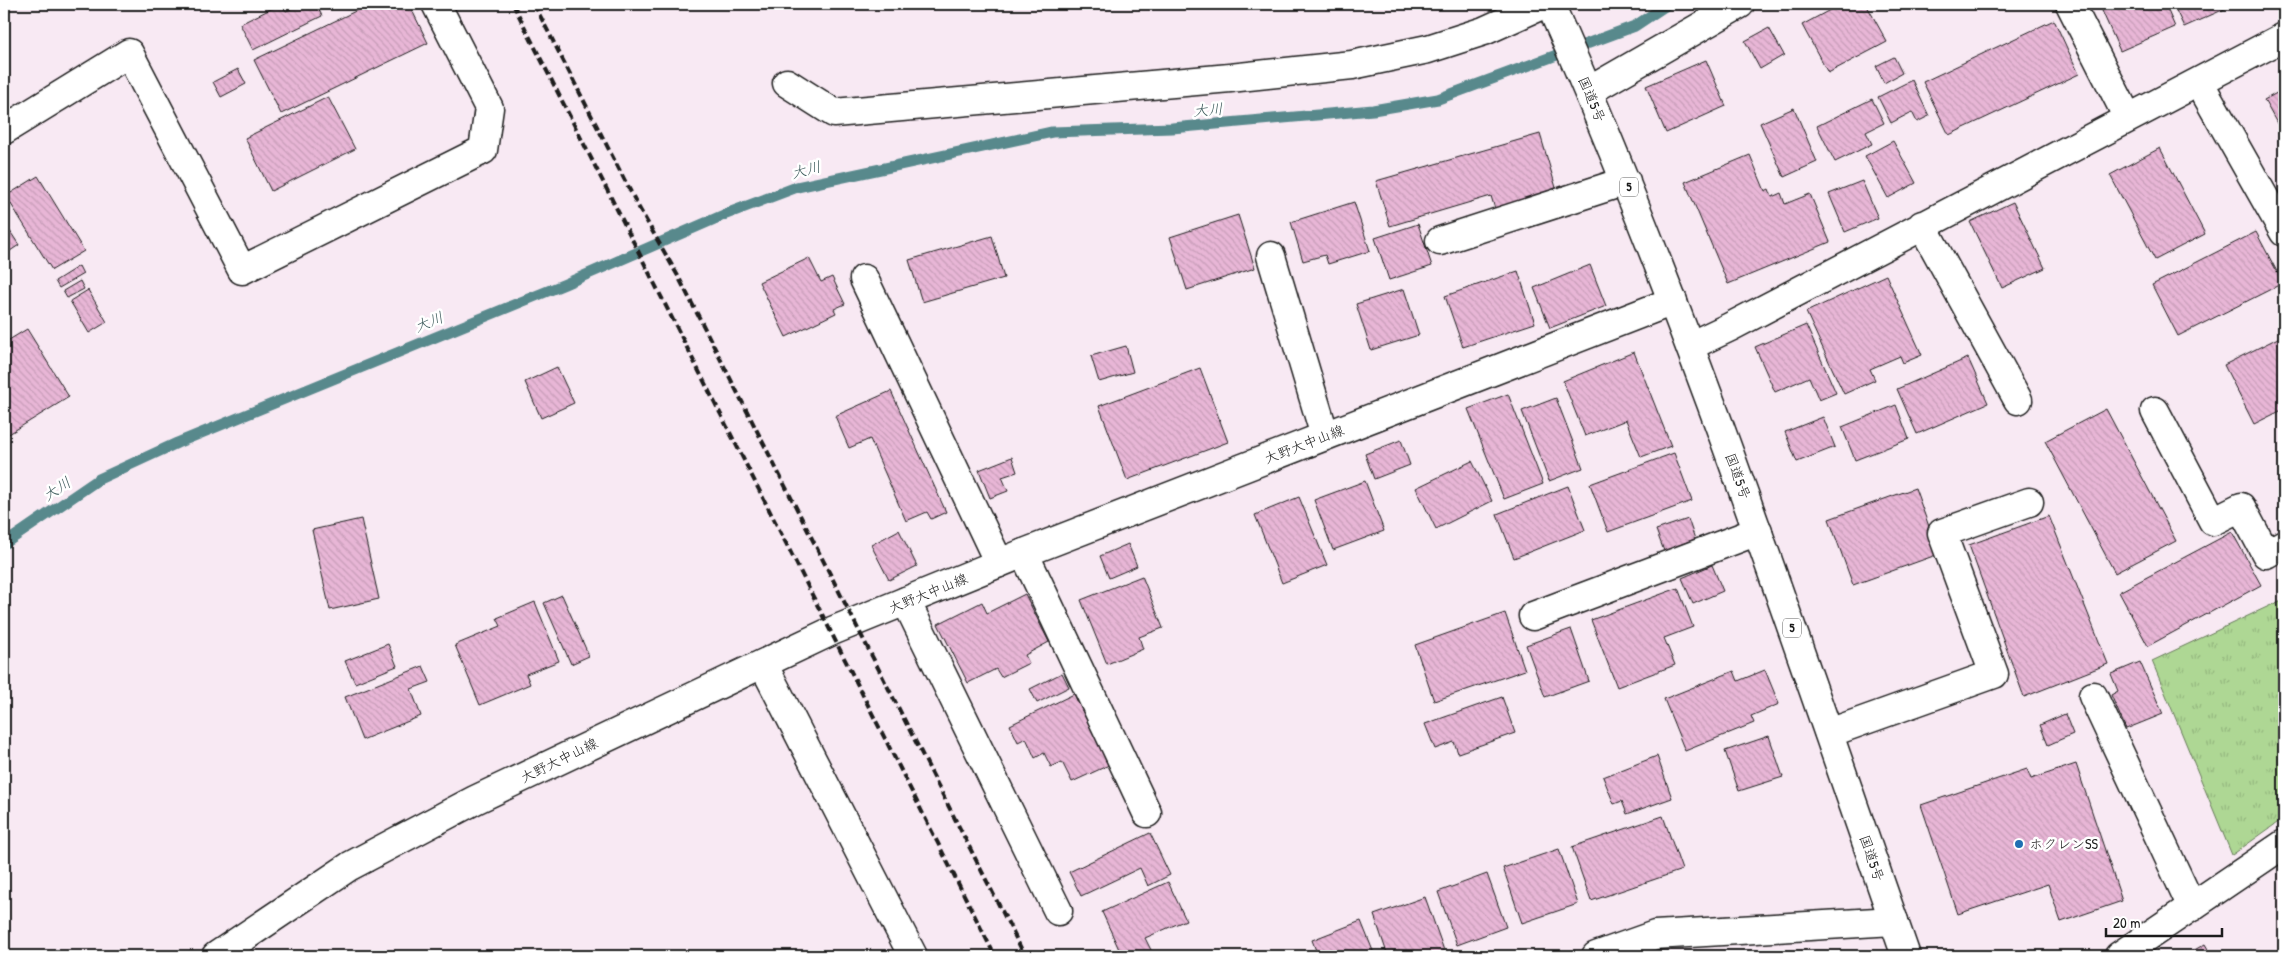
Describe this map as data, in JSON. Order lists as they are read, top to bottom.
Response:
{
  "streets": {
    "main road": ["国道5号", "5", "大野大中山線"]
  },
  "crossings": [
    ["国道5号", "大野大中山線"]
  ],
  "water": ["大川"],
  "places": ["ホクレンSS"],
  "scale_bar": "20 m"
}
